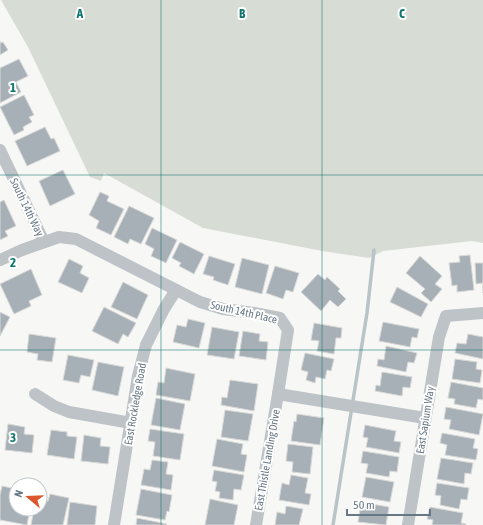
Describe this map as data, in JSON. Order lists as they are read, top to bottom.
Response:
{
  "streets": {
    "street": [
      "South 14th Way",
      "South 14th Place",
      "East Rockledge Road",
      "East Sapium Way",
      "East Thistle Landing Drive"
    ]
  },
  "crossings": [
    ["South 14th Way", "South 14th Place"],
    ["South 14th Place", "East Rockledge Road"],
    ["South 14th Place", "East Thistle Landing Drive"]
  ],
  "scale_bar": "50 m",
  "north": "left",
  "grid": {
    "columns": ["A", "B", "C"],
    "rows": ["1", "2", "3"]
  }
}
